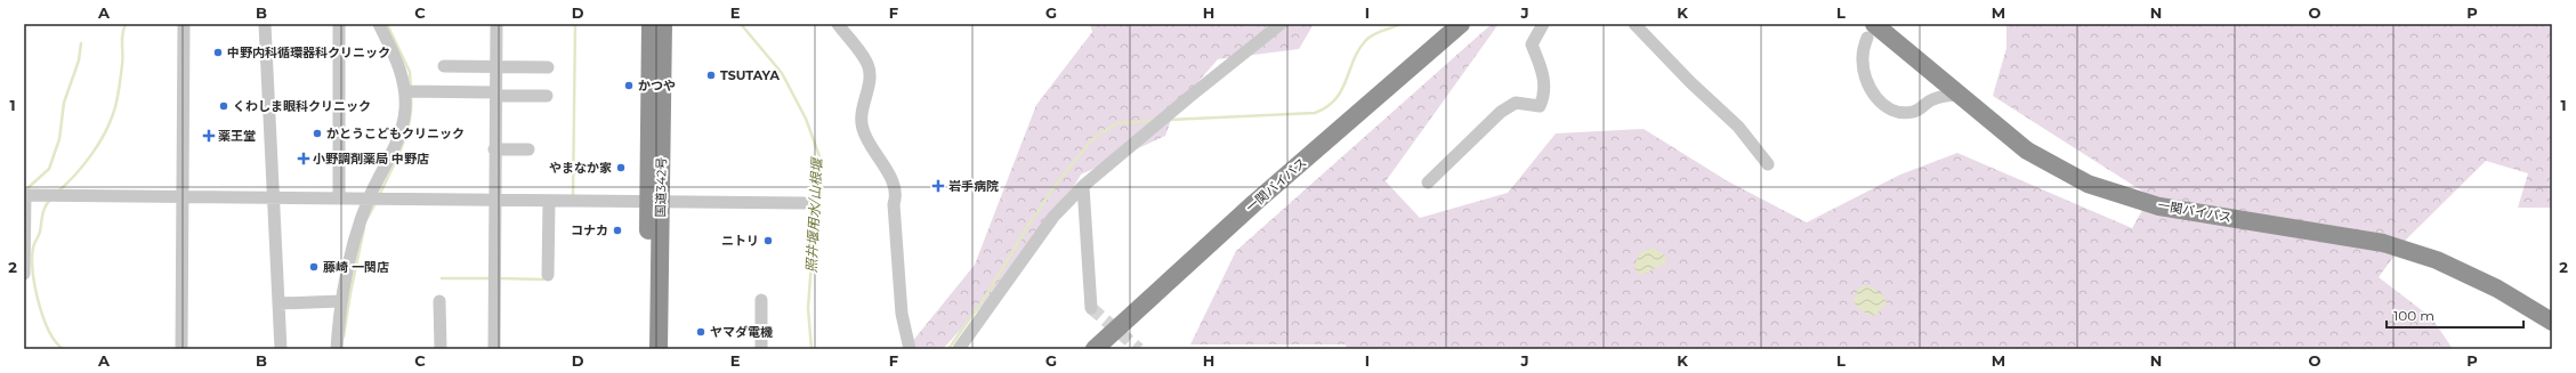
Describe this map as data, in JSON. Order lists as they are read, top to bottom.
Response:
{
  "streets": {
    "highway": ["一関バイパス", "国道342号"]
  },
  "water": ["照井堰用水/山根堰"],
  "places": {
    "other": [
      "中野内科循環器科クリニック",
      "TSUTAYA",
      "かつや",
      "くわしま眼科クリニック",
      "かとうこどもクリニック",
      "やまなか家",
      "コナカ",
      "ニトリ",
      "藤崎 一関店",
      "ヤマダ電機"
    ],
    "health": ["薬王堂", "小野調剤薬局 中野店", "岩手病院"]
  },
  "scale_bar": "100 m",
  "grid": {
    "columns": [
      "A",
      "B",
      "C",
      "D",
      "E",
      "F",
      "G",
      "H",
      "I",
      "J",
      "K",
      "L",
      "M",
      "N",
      "O",
      "P"
    ],
    "rows": ["1", "2"]
  }
}
